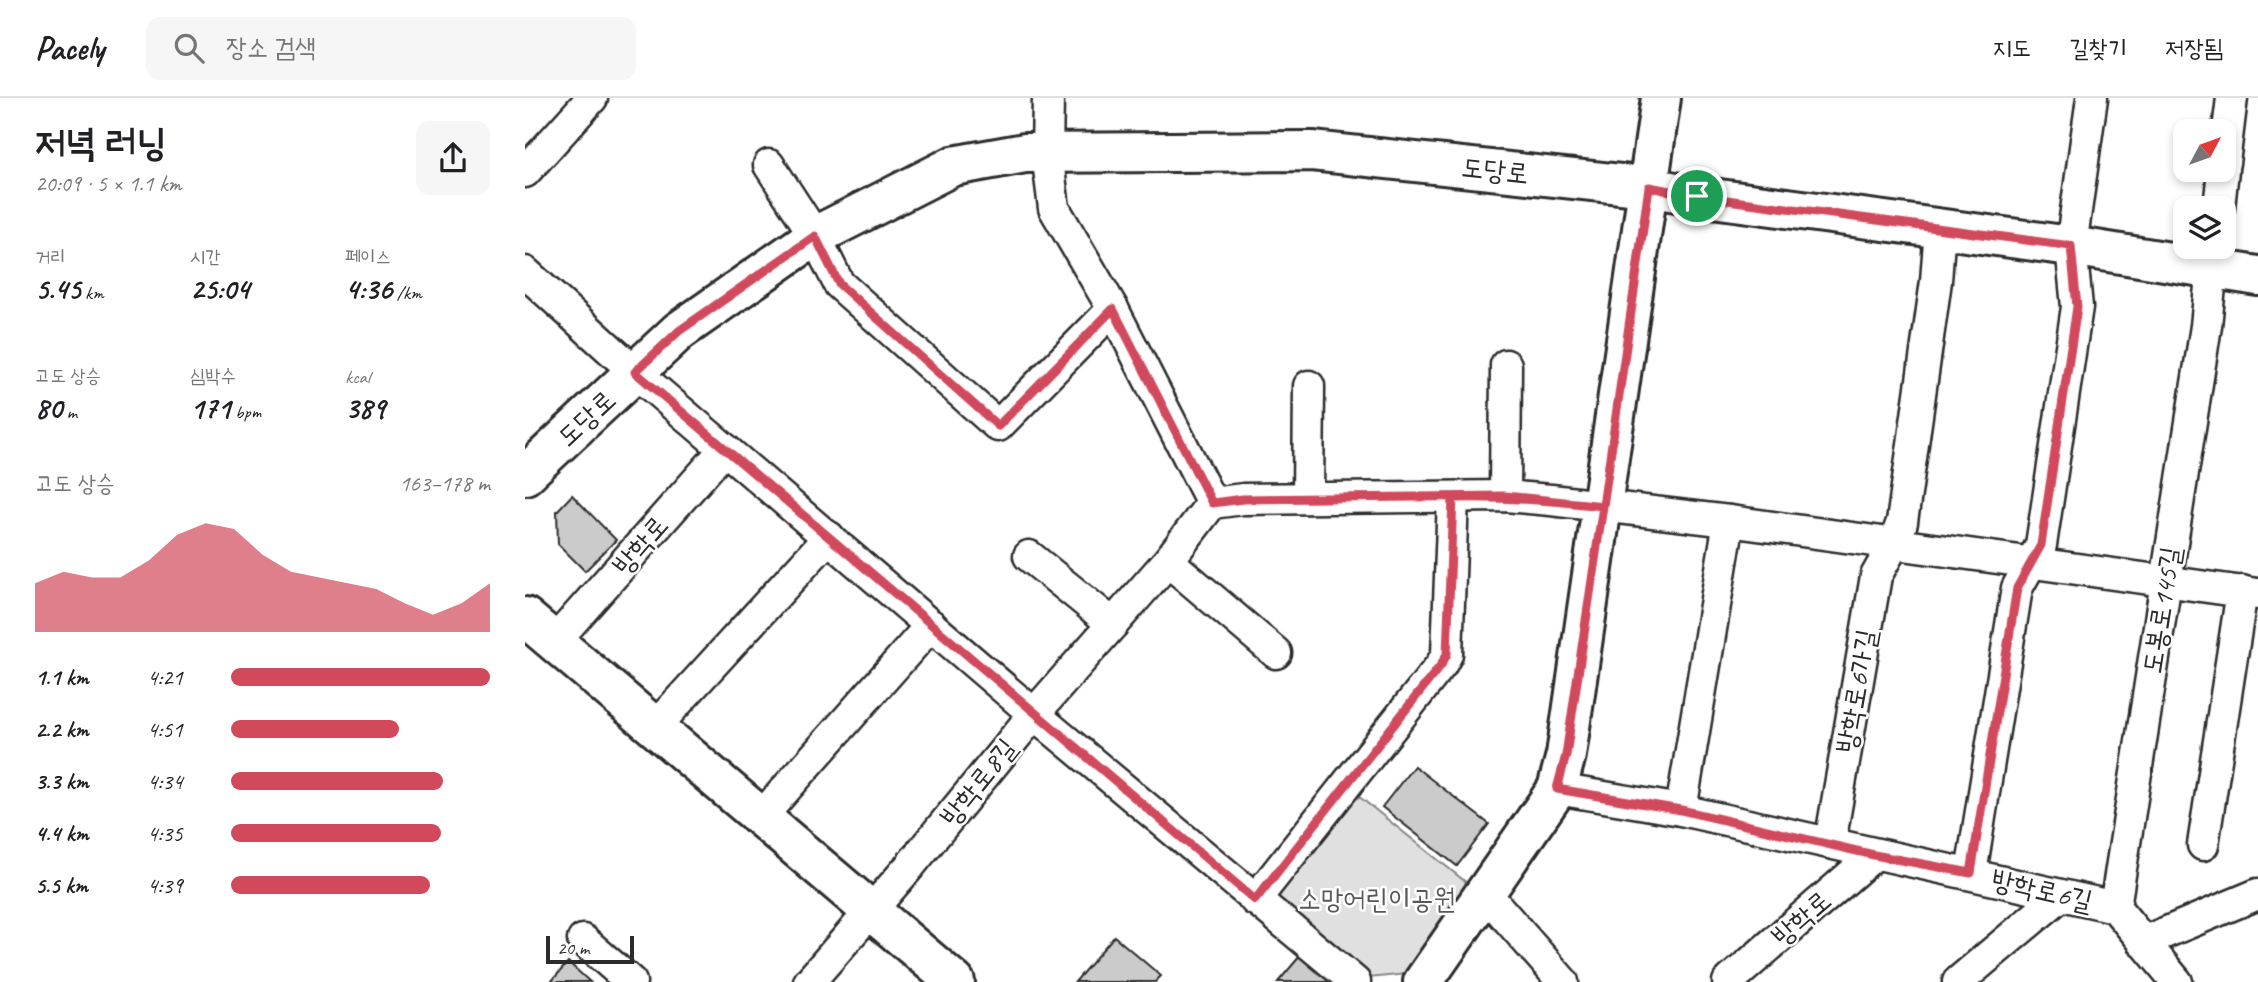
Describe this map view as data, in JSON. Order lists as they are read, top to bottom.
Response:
{
  "streets": {
    "main road": ["도당로"],
    "street": [
      "방학로",
      "도봉로145길",
      "방학로6가길",
      "방학로8길",
      "방학로6길"
    ]
  },
  "crossings": [
    ["방학로", "방학로6길"],
    ["도봉로145길", "방학로6길"],
    ["방학로6가길", "방학로6길"]
  ],
  "parks": ["소망어린이공원"],
  "scale_bar": "20 m",
  "north": "top right",
  "page": {
    "header": "Pacely",
    "search": "장소 검색",
    "nav": ["지도", "길찾기", "저장됨"],
    "heading": ["저녁 러닝", "20:09 · 5 × 1.1 km"],
    "stats": [
      ["거리", "5.45 km"],
      ["시간", "25:04"],
      ["페이스", "4:36 /km"],
      ["고도 상승", "80 m"],
      ["심박수", "171 bpm"],
      ["kcal", "389"]
    ],
    "chart": ["고도 상승", "163–178 m"],
    "list": [
      {
        "name": "1.1 km",
        "note": "4:21"
      },
      {
        "name": "2.2 km",
        "note": "4:51"
      },
      {
        "name": "3.3 km",
        "note": "4:34"
      },
      {
        "name": "4.4 km",
        "note": "4:35"
      },
      {
        "name": "5.5 km",
        "note": "4:39"
      }
    ],
    "scale": "20 m"
  }
}
